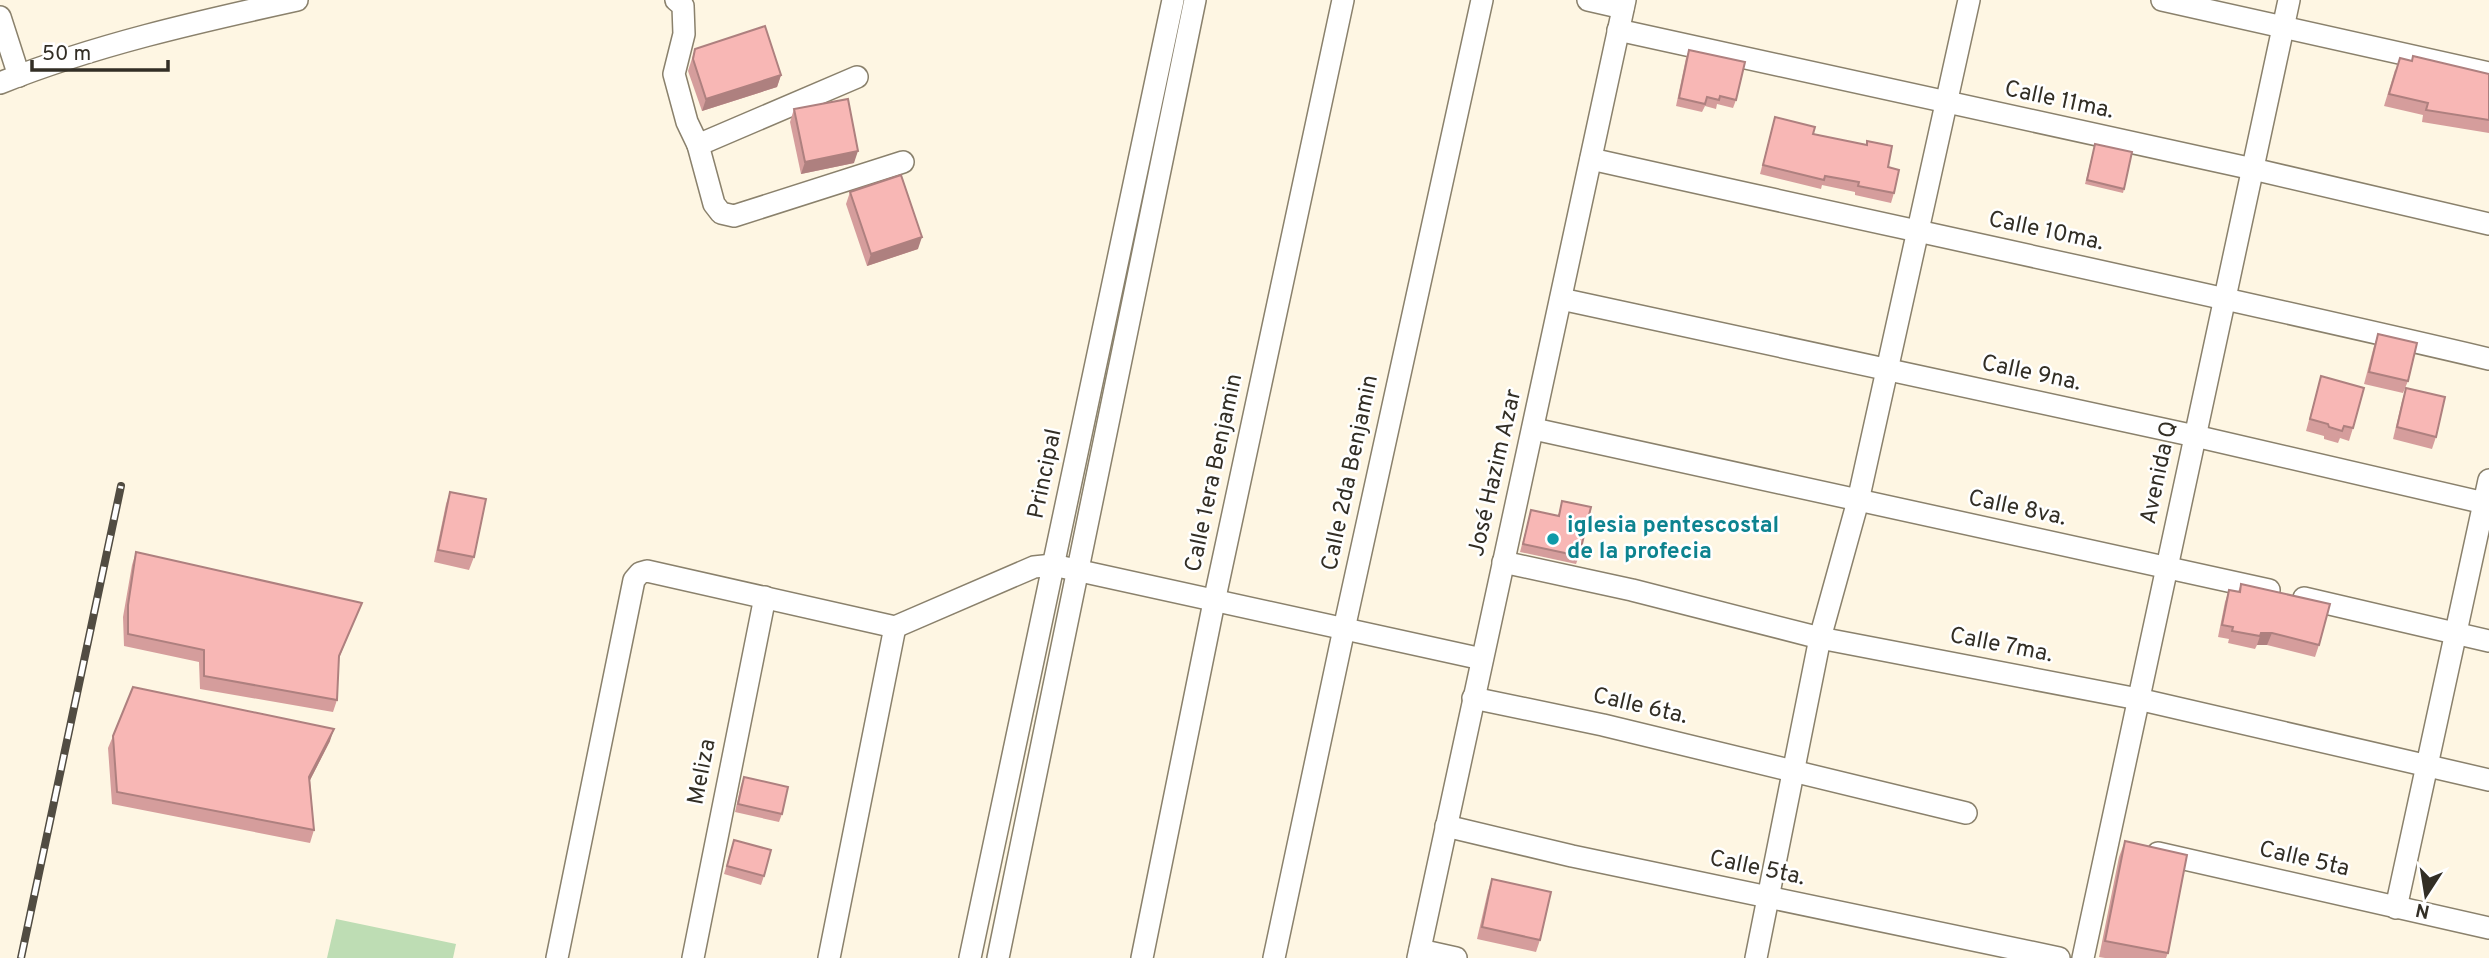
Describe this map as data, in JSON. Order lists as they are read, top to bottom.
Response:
{
  "streets": {
    "street": [
      "Calle 11ma.",
      "Calle 10ma.",
      "Calle 9na.",
      "Calle 1era Benjamin",
      "Calle 2da Benjamin",
      "José Hazim Azar",
      "Avenida Q",
      "Principal",
      "Calle 8va.",
      "Calle 7ma.",
      "Calle 6ta.",
      "Meliza",
      "Calle 5ta",
      "Calle 5ta."
    ]
  },
  "crossings": [
    ["Calle 11ma.", "José Hazim Azar"],
    ["Calle 11ma.", "Avenida Q"],
    ["Calle 10ma.", "José Hazim Azar"],
    ["Calle 10ma.", "Avenida Q"],
    ["Calle 9na.", "José Hazim Azar"],
    ["Calle 9na.", "Avenida Q"],
    ["José Hazim Azar", "Calle 8va."],
    ["José Hazim Azar", "Calle 7ma."],
    ["José Hazim Azar", "Calle 6ta."],
    ["José Hazim Azar", "Calle 5ta."],
    ["Avenida Q", "Calle 8va."],
    ["Avenida Q", "Calle 7ma."],
    ["Avenida Q", "Calle 5ta"]
  ],
  "places": ["iglesia pentescostal de la profecia"],
  "scale_bar": "50 m",
  "north": "bottom"
}
